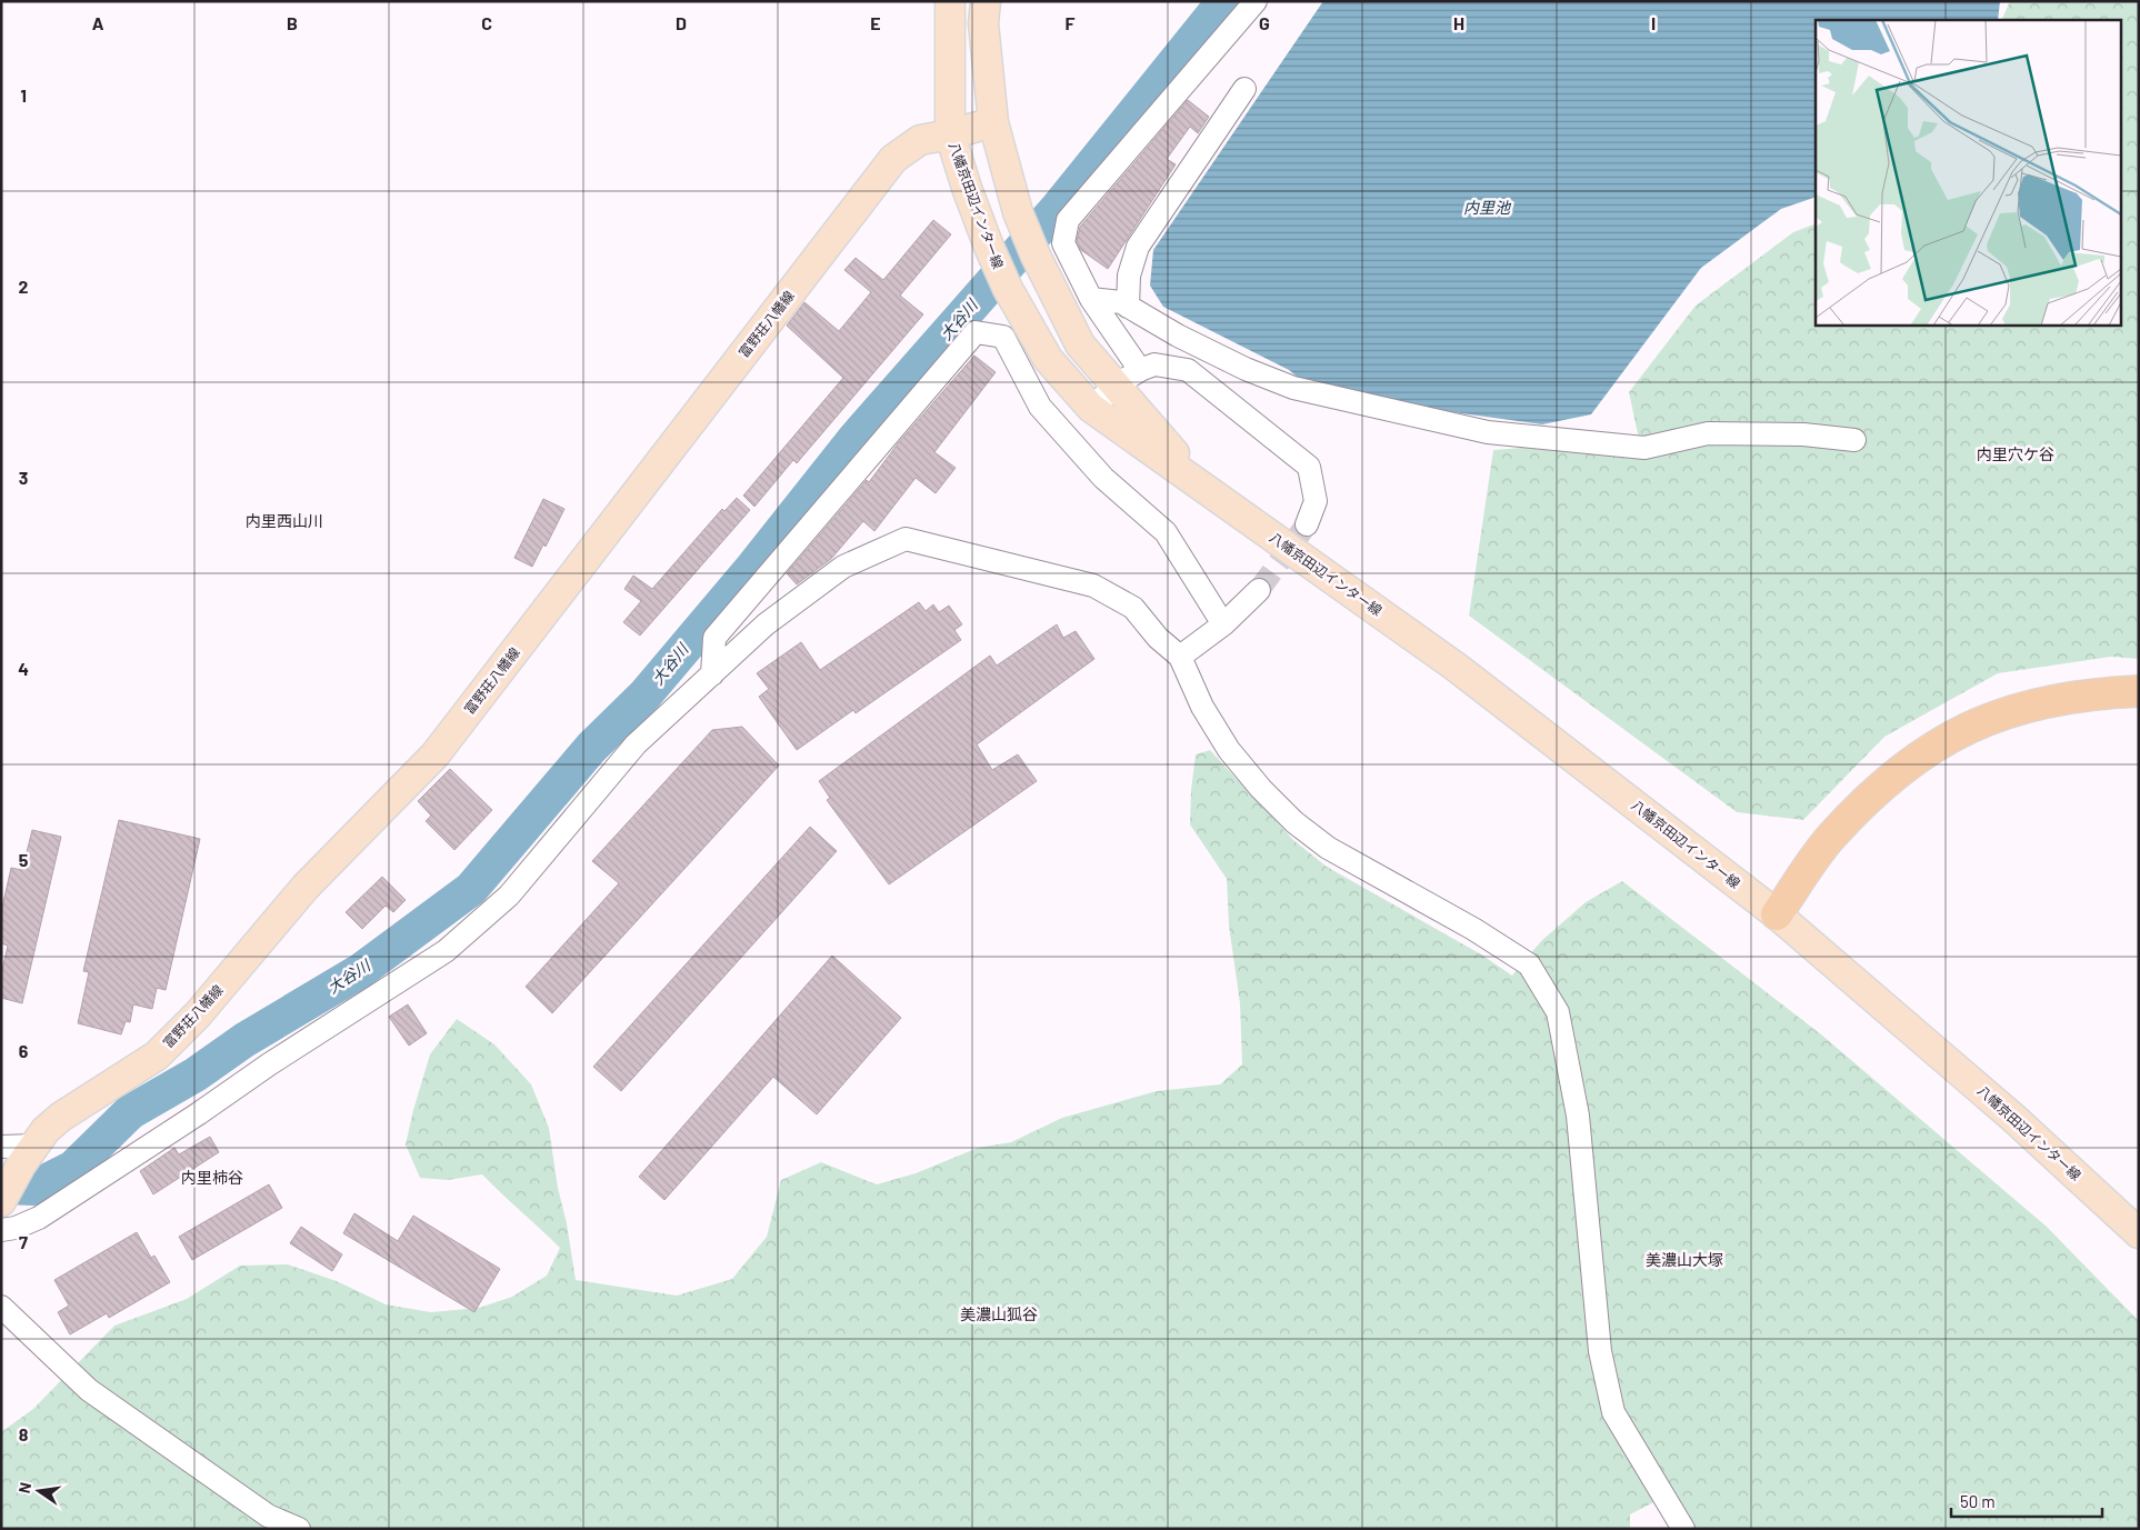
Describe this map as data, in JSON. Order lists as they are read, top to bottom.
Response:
{
  "streets": {
    "main road": ["八幡京田辺インター線", "富野荘八幡線"]
  },
  "crossings": [
    ["八幡京田辺インター線", "富野荘八幡線"]
  ],
  "districts": [
    "内里穴ケ谷",
    "内里西山川",
    "内里柿谷",
    "美濃山大塚",
    "美濃山狐谷"
  ],
  "water": ["内里池", "大谷川"],
  "scale_bar": "50 m",
  "north": "left",
  "grid": {
    "columns": [
      "A",
      "B",
      "C",
      "D",
      "E",
      "F",
      "G",
      "H",
      "I"
    ],
    "rows": [
      "1",
      "2",
      "3",
      "4",
      "5",
      "6",
      "7",
      "8"
    ]
  }
}
